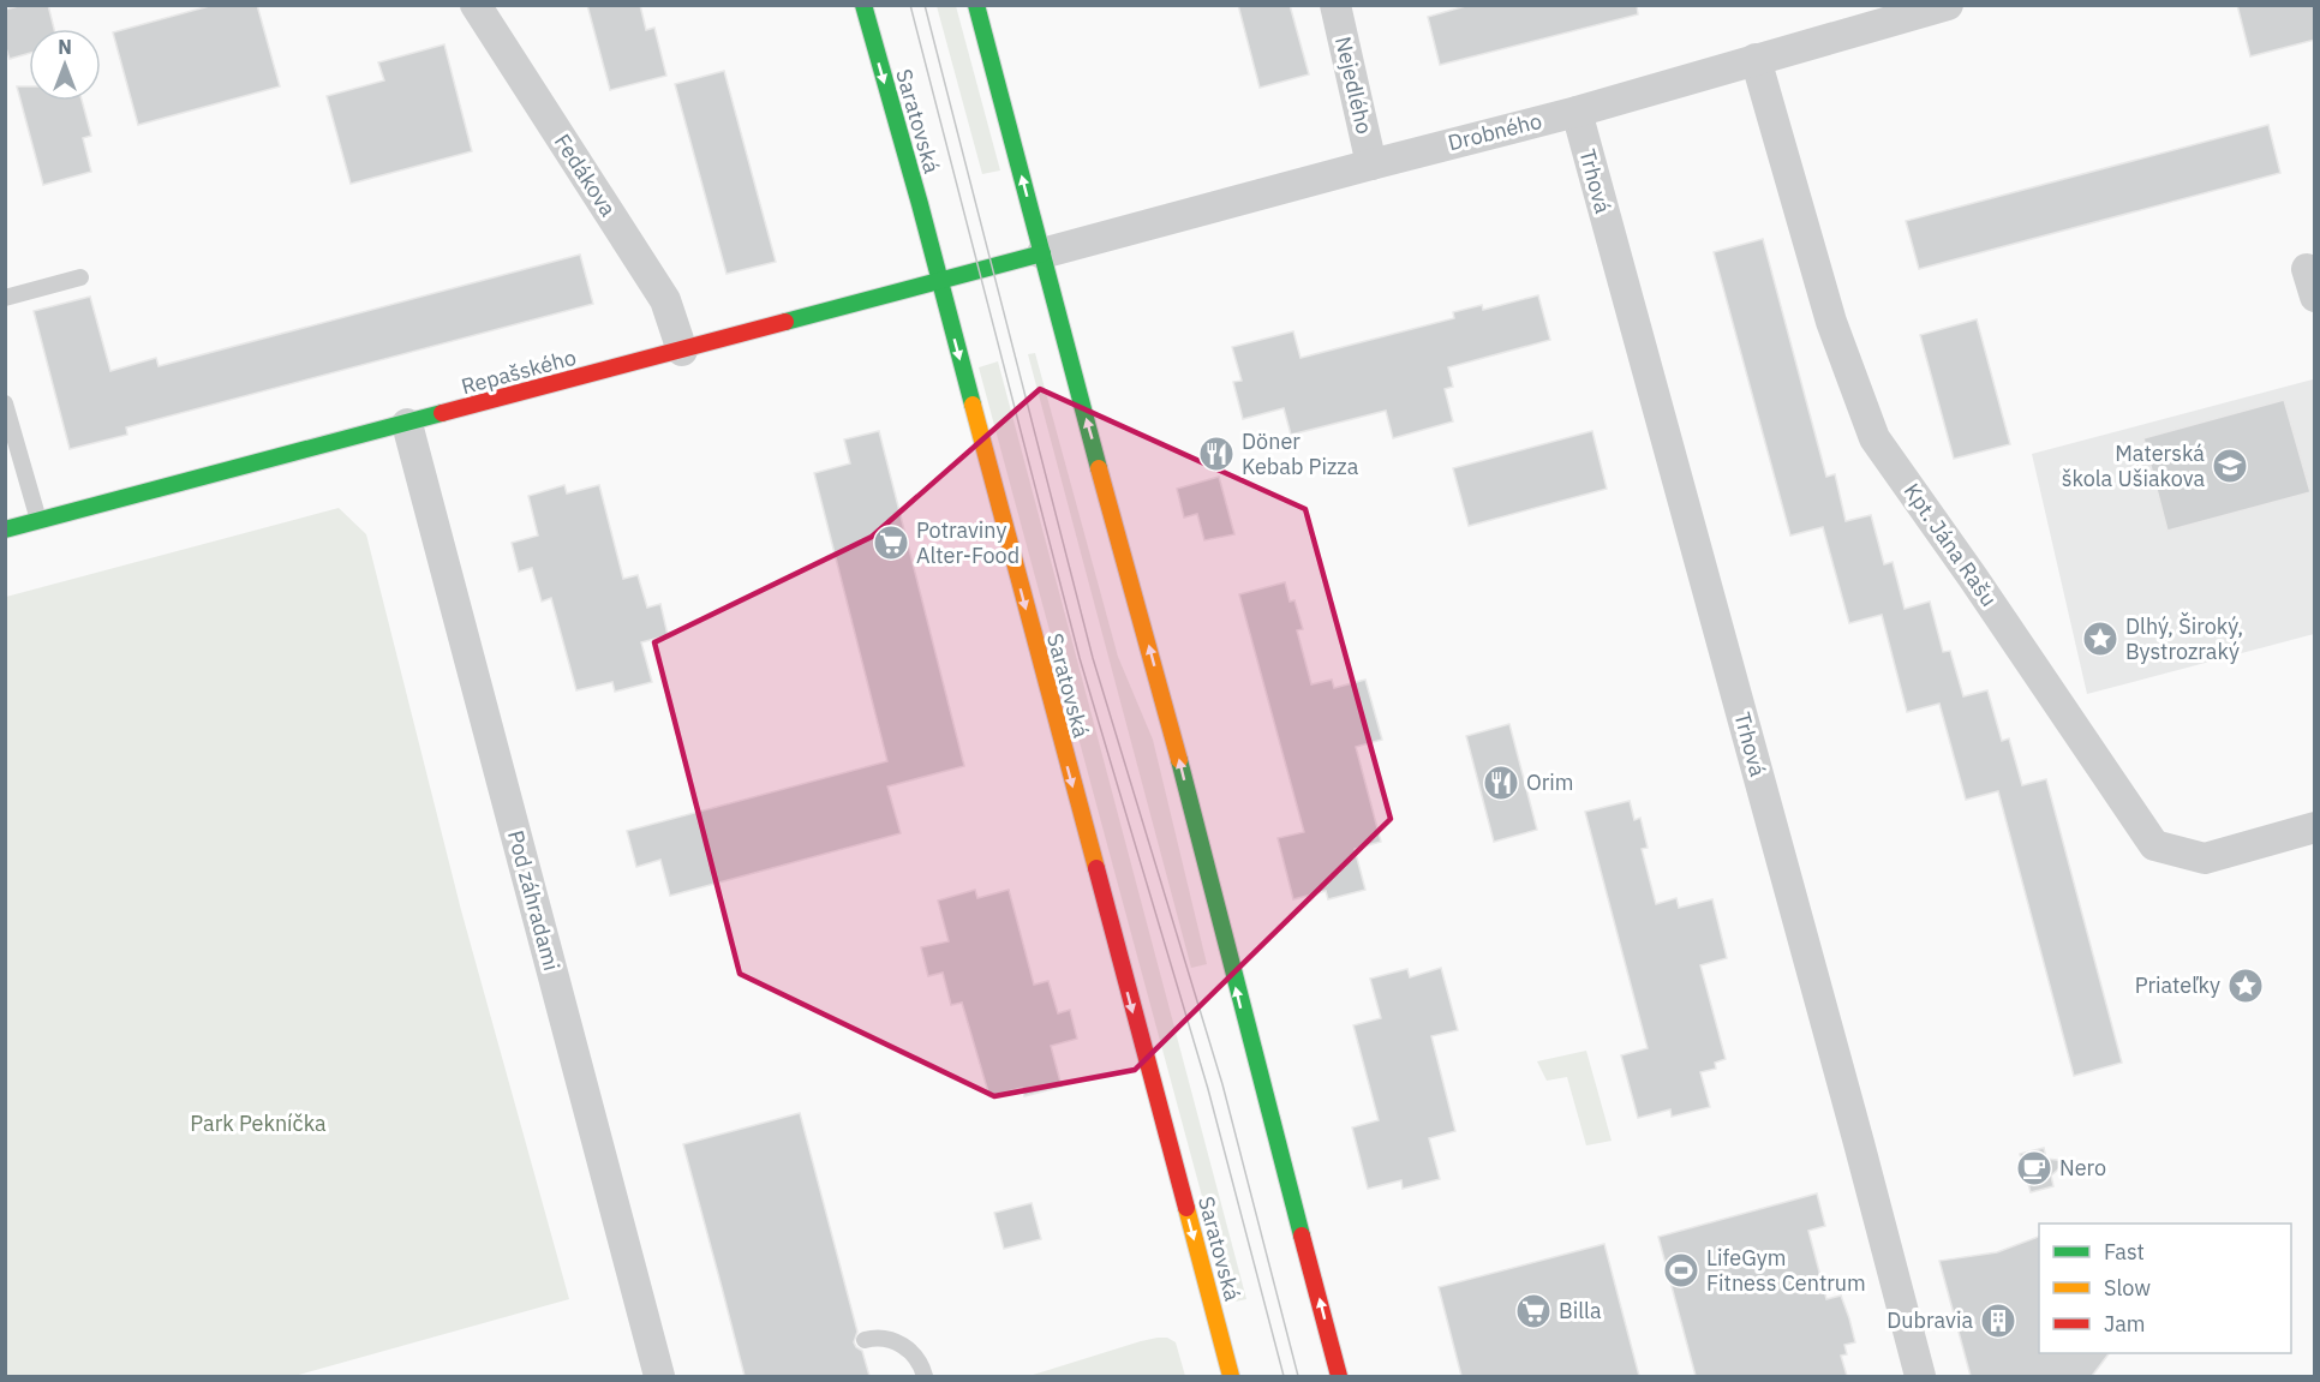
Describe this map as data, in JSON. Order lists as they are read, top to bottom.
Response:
{
  "streets": {
    "main road": ["Saratovská", "Repašského"],
    "street": [
      "Nejedlého",
      "Drobného",
      "Fedákova",
      "Trhová",
      "Kpt. Jána Rašu",
      "Pod záhradami"
    ]
  },
  "crossings": [
    ["Nejedlého", "Drobného"],
    ["Saratovská", "Repašského"],
    ["Drobného", "Trhová"],
    ["Drobného", "Repašského"],
    ["Drobného", "Kpt. Jána Rašu"],
    ["Fedákova", "Repašského"],
    ["Repašského", "Pod záhradami"]
  ],
  "parks": ["Park Pekníčka"],
  "places": {
    "restaurant": ["Döner Kebab Pizza", "Orim"],
    "school or university": ["Materská škola Ušiakova"],
    "supermarket": ["Potraviny Alter-Food", "Billa"],
    "place": ["Dlhý, Široký, Bystrozraký", "Priateľky"],
    "cafe": ["Nero"],
    "sports": ["LifeGym Fitness Centrum"],
    "building": ["Dubravia"]
  },
  "legend": ["Fast", "Slow", "Jam"],
  "north": "top"
}
